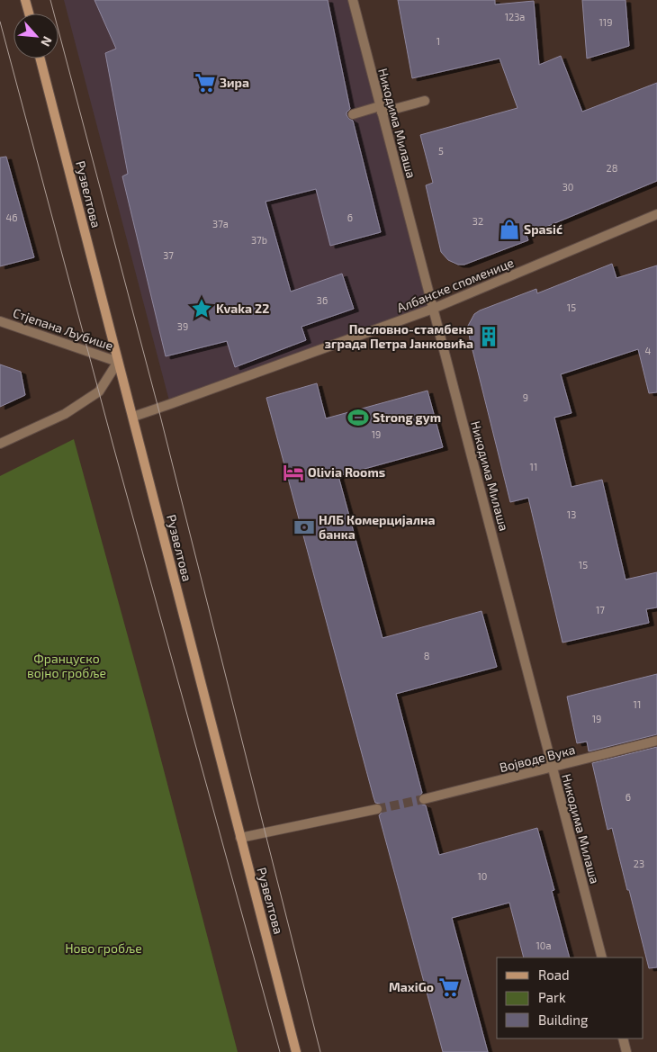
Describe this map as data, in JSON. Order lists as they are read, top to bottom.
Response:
{
  "streets": {
    "main road": ["Рузвелтова"],
    "street": [
      "Никодима Милаша",
      "Албанске споменице",
      "Стјепана Љубише",
      "Војводе Вука"
    ]
  },
  "crossings": [
    ["Никодима Милаша", "Албанске споменице"],
    ["Никодима Милаша", "Војводе Вука"],
    ["Рузвелтова", "Албанске споменице"],
    ["Рузвелтова", "Стјепана Љубише"]
  ],
  "parks": ["Француско војно гробље", "Ново гробље"],
  "places": {
    "supermarket": ["Зира", "MaxiGo"],
    "shop": ["Spasić"],
    "place": ["Kvaka 22"],
    "building": ["Пословно-стамбена зграда Петра Јанковића"],
    "sports": ["Strong gym"],
    "hotel": ["Olivia Rooms"],
    "bank": ["НЛБ Комерцијална банка"]
  },
  "house_numbers": [
    "123a",
    "119",
    "1",
    "5",
    "28",
    "30",
    "46",
    "6",
    "32",
    "37a",
    "37b",
    "37",
    "36",
    "15",
    "39",
    "4",
    "9",
    "19",
    "11",
    "13",
    "15",
    "17",
    "8",
    "11",
    "19",
    "6",
    "23",
    "10",
    "10a"
  ],
  "legend": ["Road", "Park", "Building"],
  "north": "bottom right"
}
